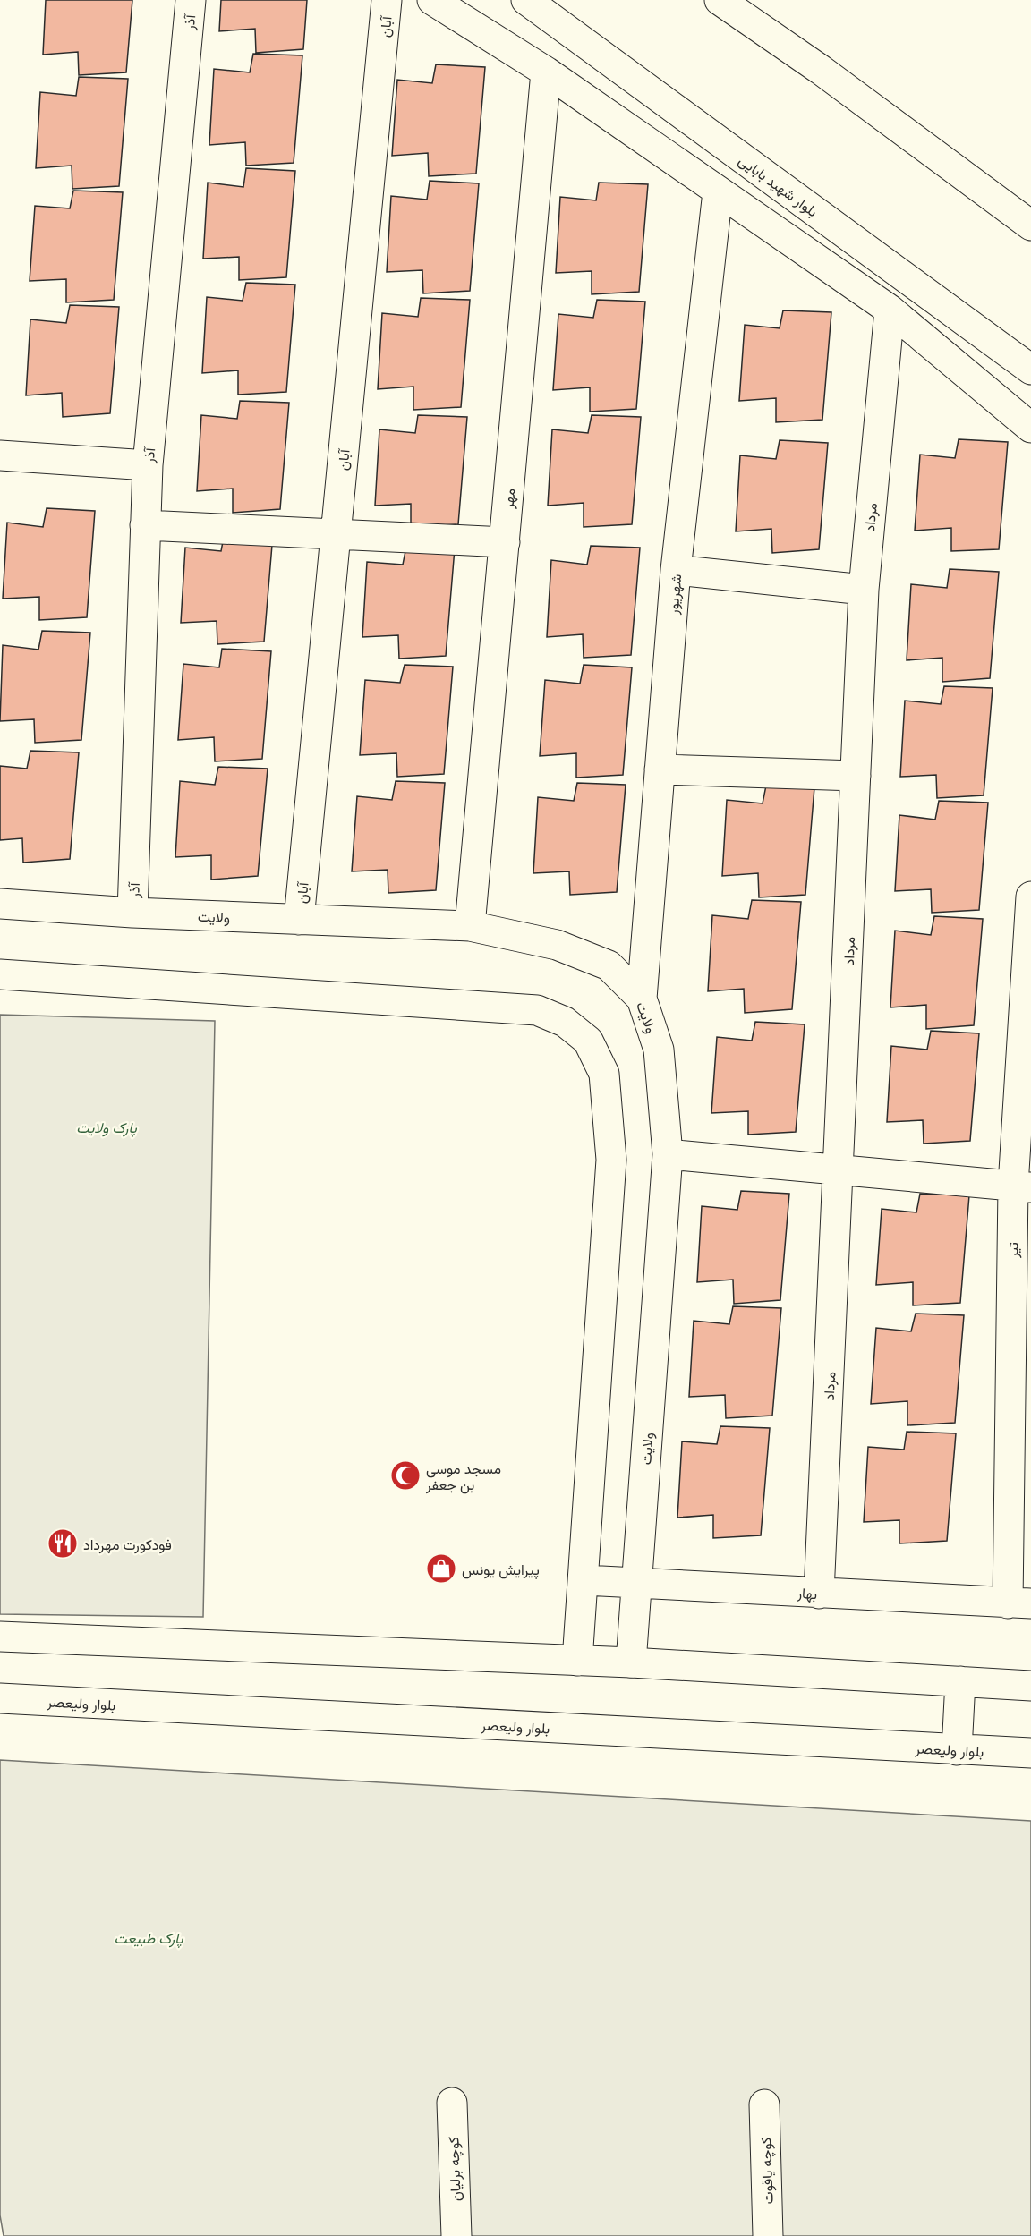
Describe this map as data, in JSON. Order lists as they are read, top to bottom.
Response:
{
  "streets": {
    "street": [
      "آذر",
      "آبان",
      "بلوار شهید بابایی",
      "مهر",
      "مرداد",
      "شهریور",
      "ولایت",
      "تیر",
      "بهار",
      "بلوار ولیعصر",
      "کوچه برلیان",
      "کوچه یاقوت"
    ]
  },
  "crossings": [
    ["آذر", "ولایت"],
    ["آبان", "ولایت"],
    ["مهر", "ولایت"],
    ["مرداد", "بهار"],
    ["شهریور", "ولایت"],
    ["ولایت", "بهار"],
    ["تیر", "بهار"]
  ],
  "parks": ["پارک ولایت", "پارک طبیعت"],
  "places": {
    "mosque": ["مسجد موسی بن جعفر"],
    "restaurant": ["فودکورت مهرداد"],
    "shop": ["پیرایش یونس"]
  }
}
